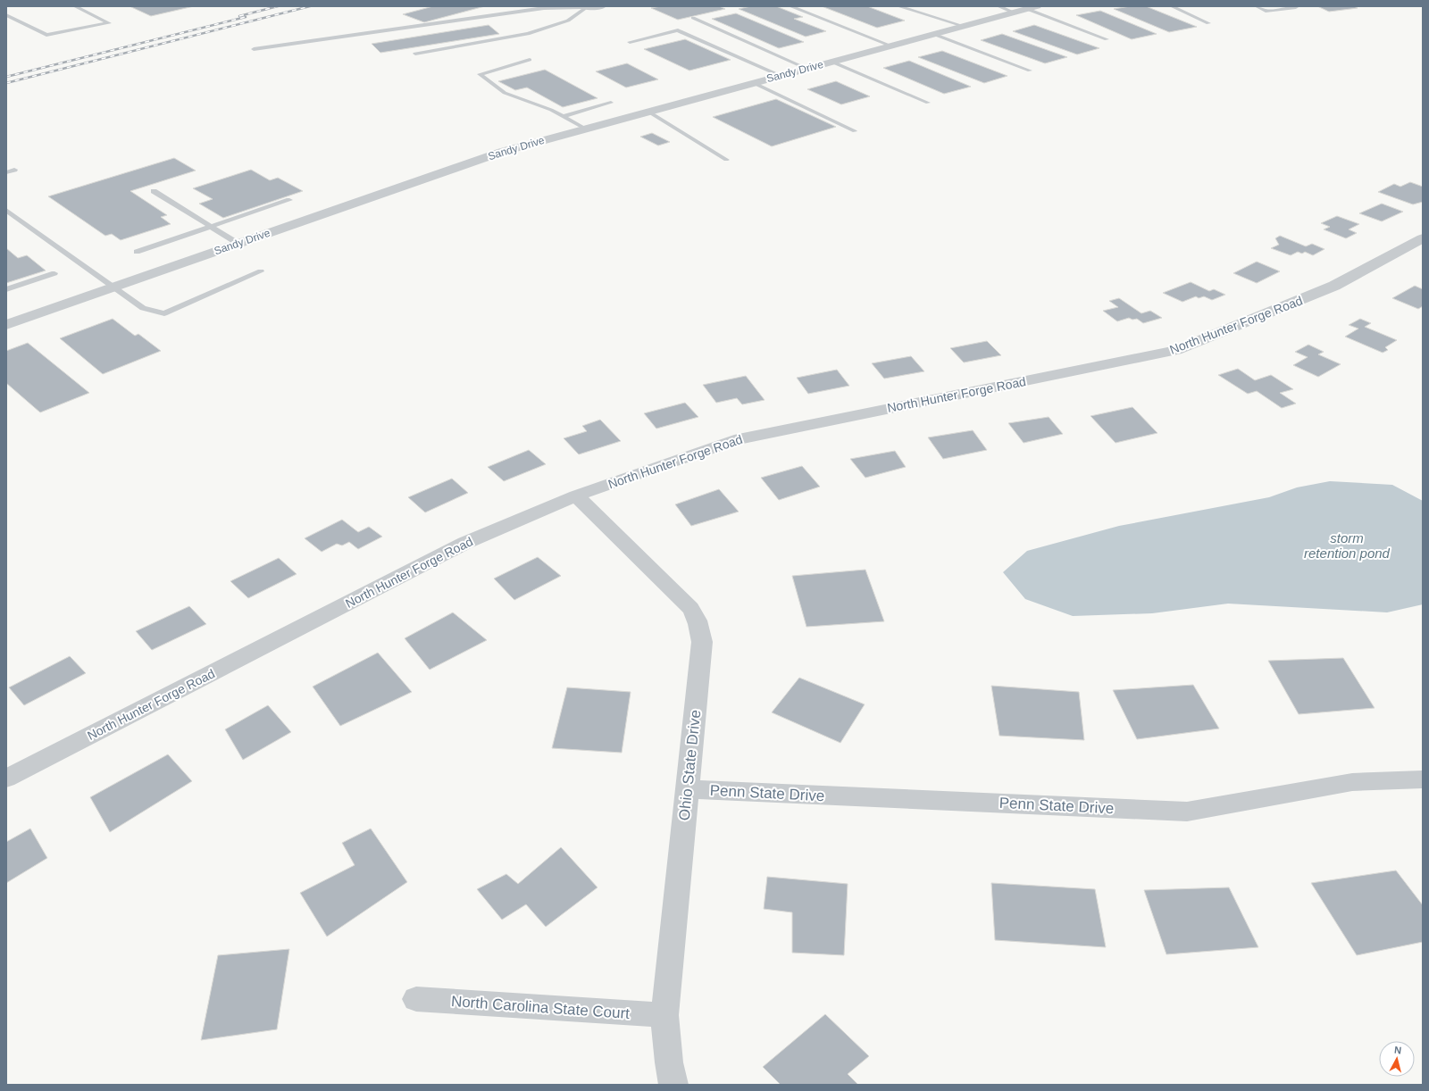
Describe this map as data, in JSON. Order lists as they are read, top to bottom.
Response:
{
  "streets": {
    "street": [
      "Sandy Drive",
      "North Hunter Forge Road",
      "Ohio State Drive",
      "Penn State Drive",
      "North Carolina State Court"
    ]
  },
  "crossings": [
    ["North Hunter Forge Road", "Ohio State Drive"],
    ["Ohio State Drive", "Penn State Drive"],
    ["Ohio State Drive", "North Carolina State Court"]
  ],
  "water": ["storm retention pond"],
  "north": "top"
}
